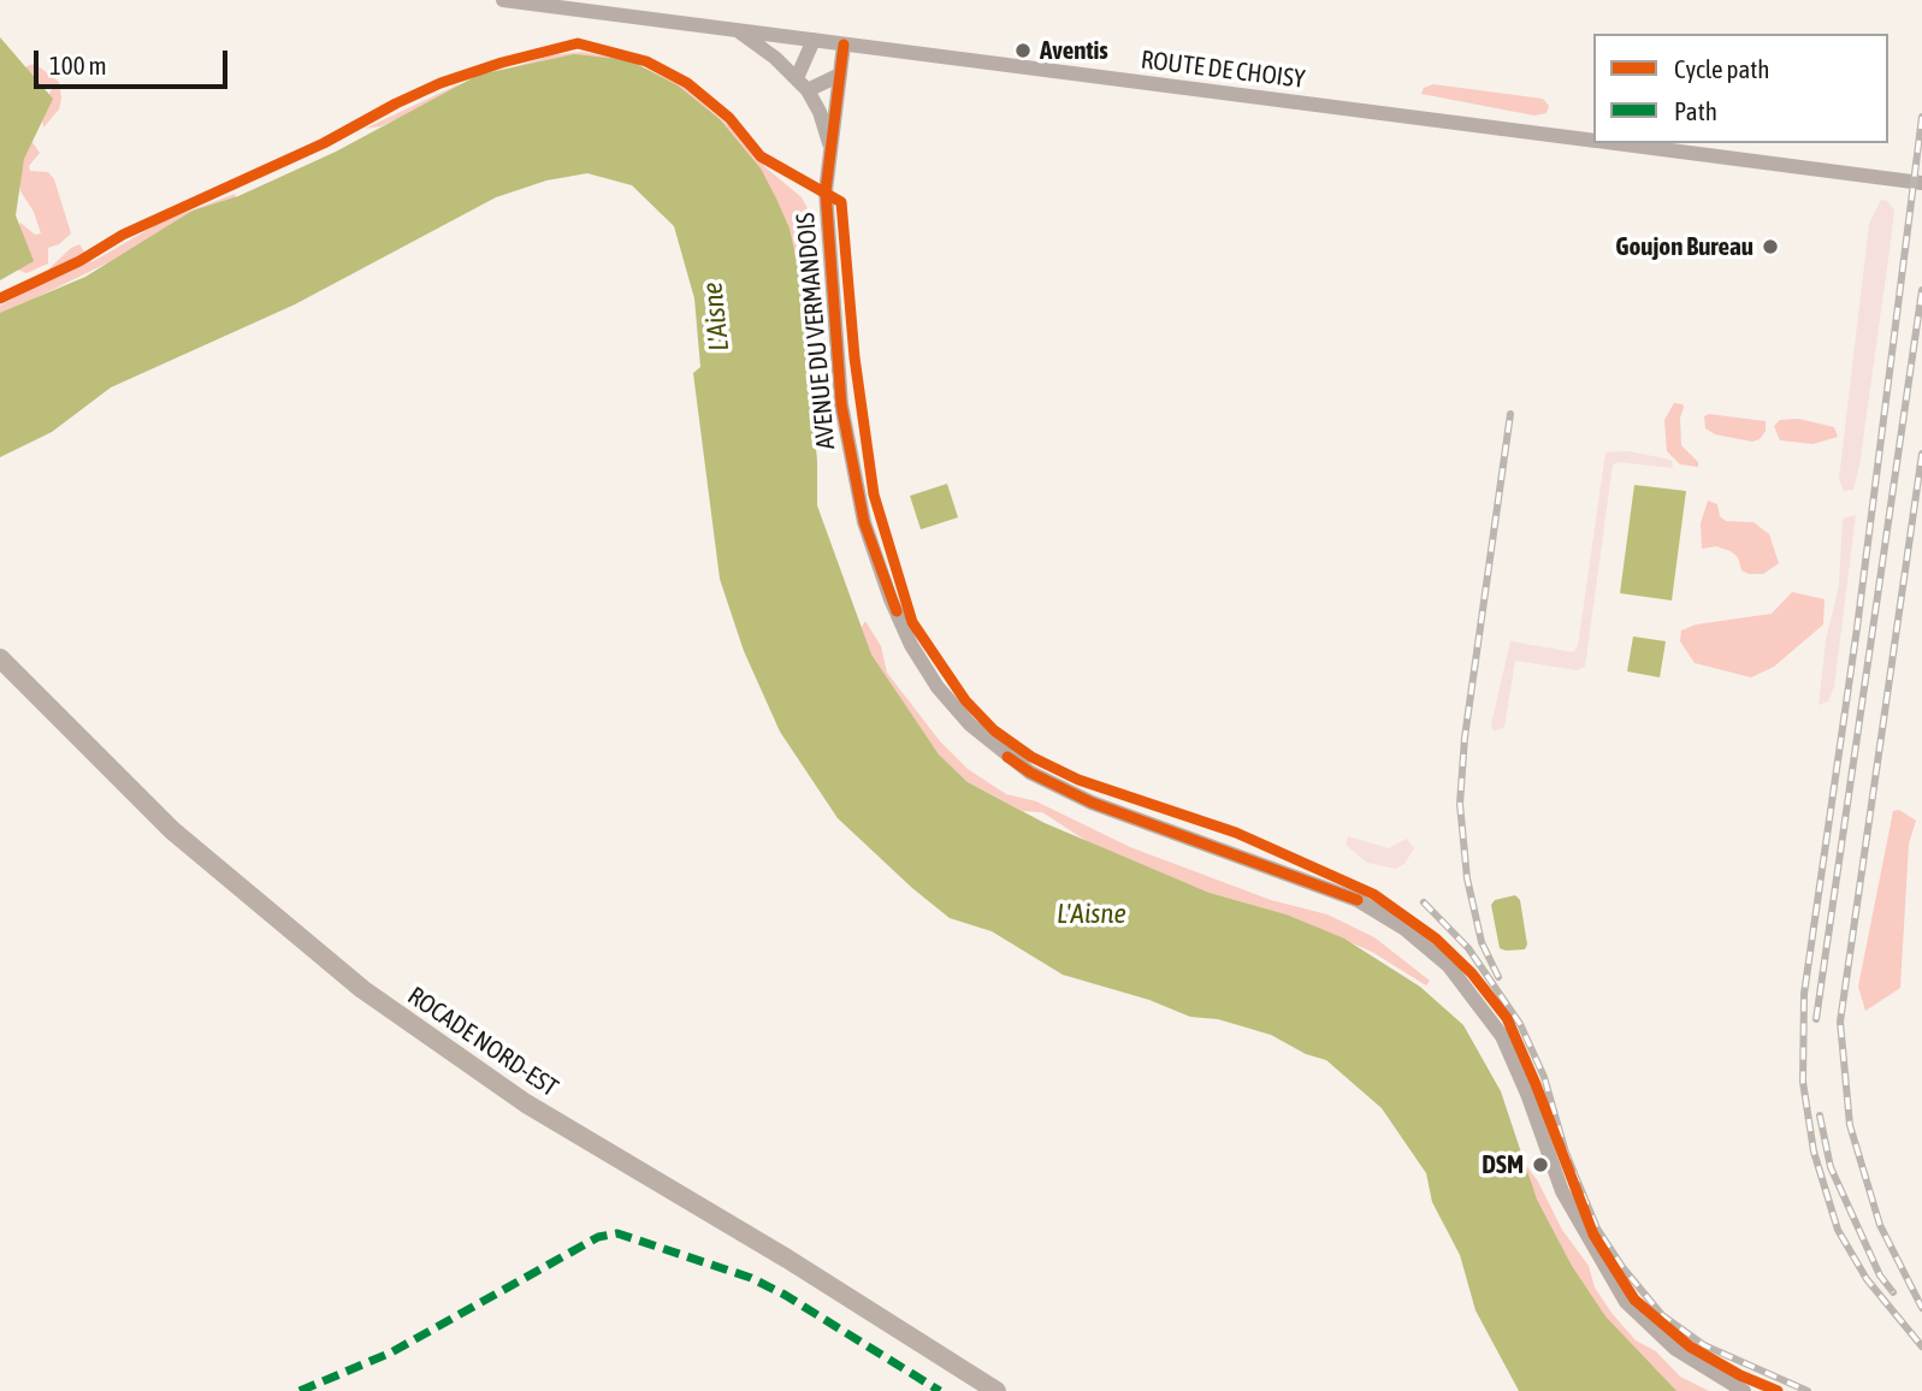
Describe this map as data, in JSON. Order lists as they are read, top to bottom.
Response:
{
  "streets": {
    "main road": ["ROCADE NORD-EST"],
    "street": ["ROUTE DE CHOISY", "AVENUE DU VERMANDOIS"]
  },
  "crossings": [
    ["ROUTE DE CHOISY", "AVENUE DU VERMANDOIS"]
  ],
  "water": ["L'Aisne"],
  "places": ["Aventis", "Goujon Bureau", "DSM"],
  "legend": ["Cycle path", "Path"],
  "scale_bar": "100 m"
}
